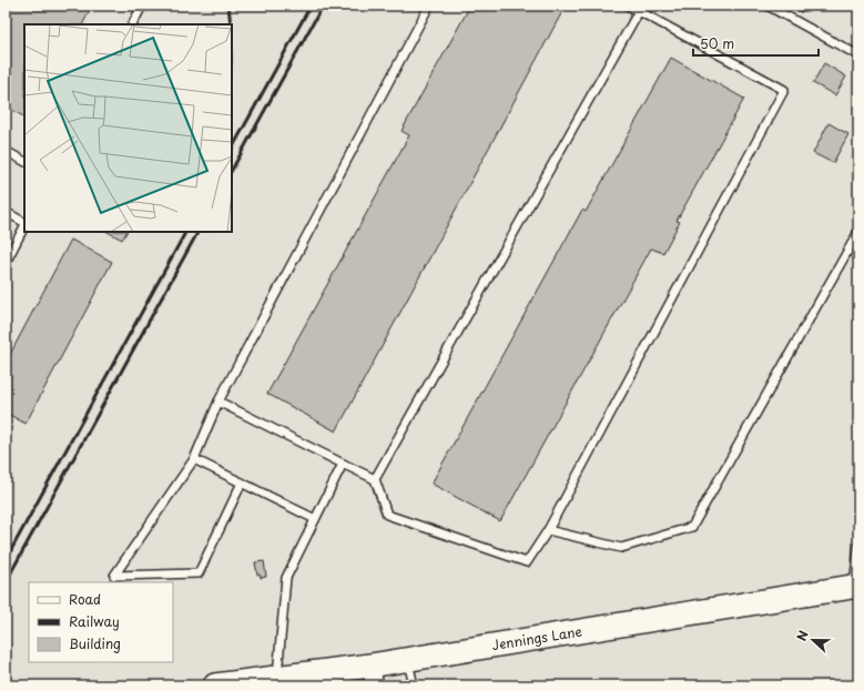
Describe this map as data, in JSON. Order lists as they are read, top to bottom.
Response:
{
  "streets": {
    "street": ["Jennings Lane"]
  },
  "legend": ["Road", "Railway", "Building"],
  "scale_bar": "50 m",
  "north": "left"
}
